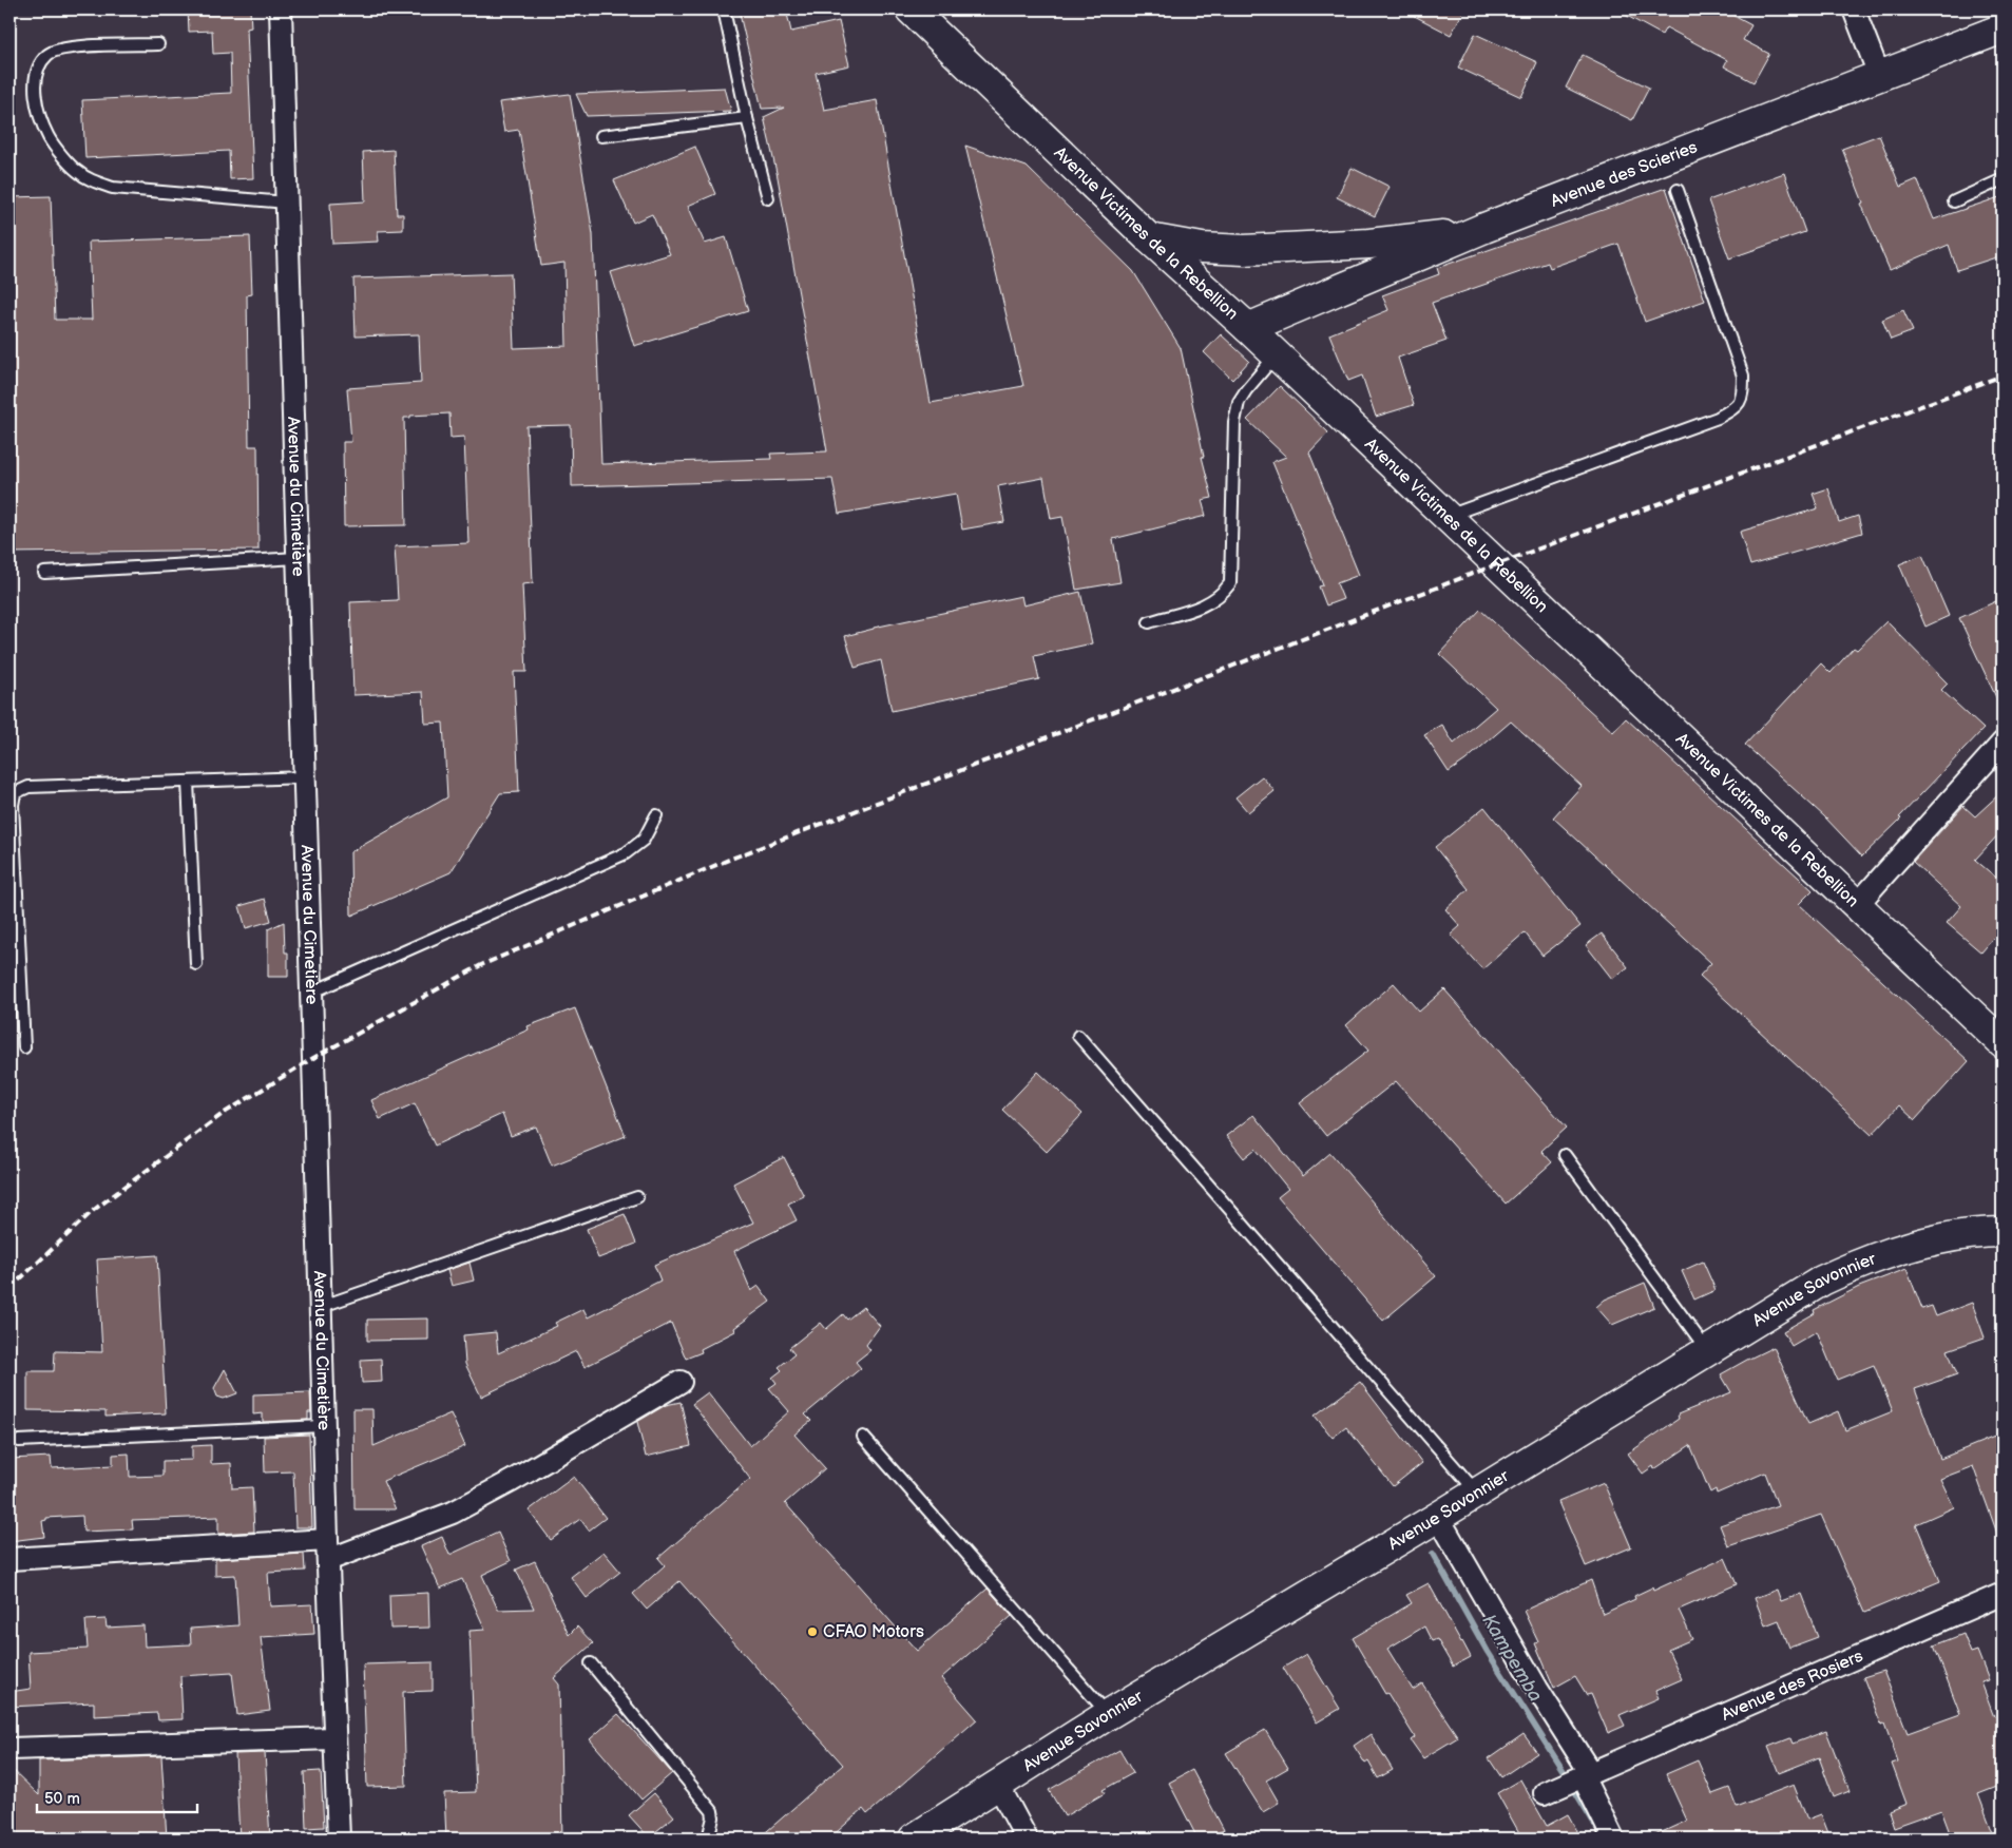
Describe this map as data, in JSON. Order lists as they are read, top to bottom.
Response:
{
  "streets": {
    "street": [
      "Avenue des Scieries",
      "Avenue Victimes de la Rebellion",
      "Avenue du Cimetière",
      "Avenue Savonnier",
      "Avenue des Rosiers"
    ]
  },
  "crossings": [
    ["Avenue des Scieries", "Avenue Victimes de la Rebellion"]
  ],
  "water": ["Kampemba"],
  "places": ["CFAO Motors"],
  "scale_bar": "50 m"
}
